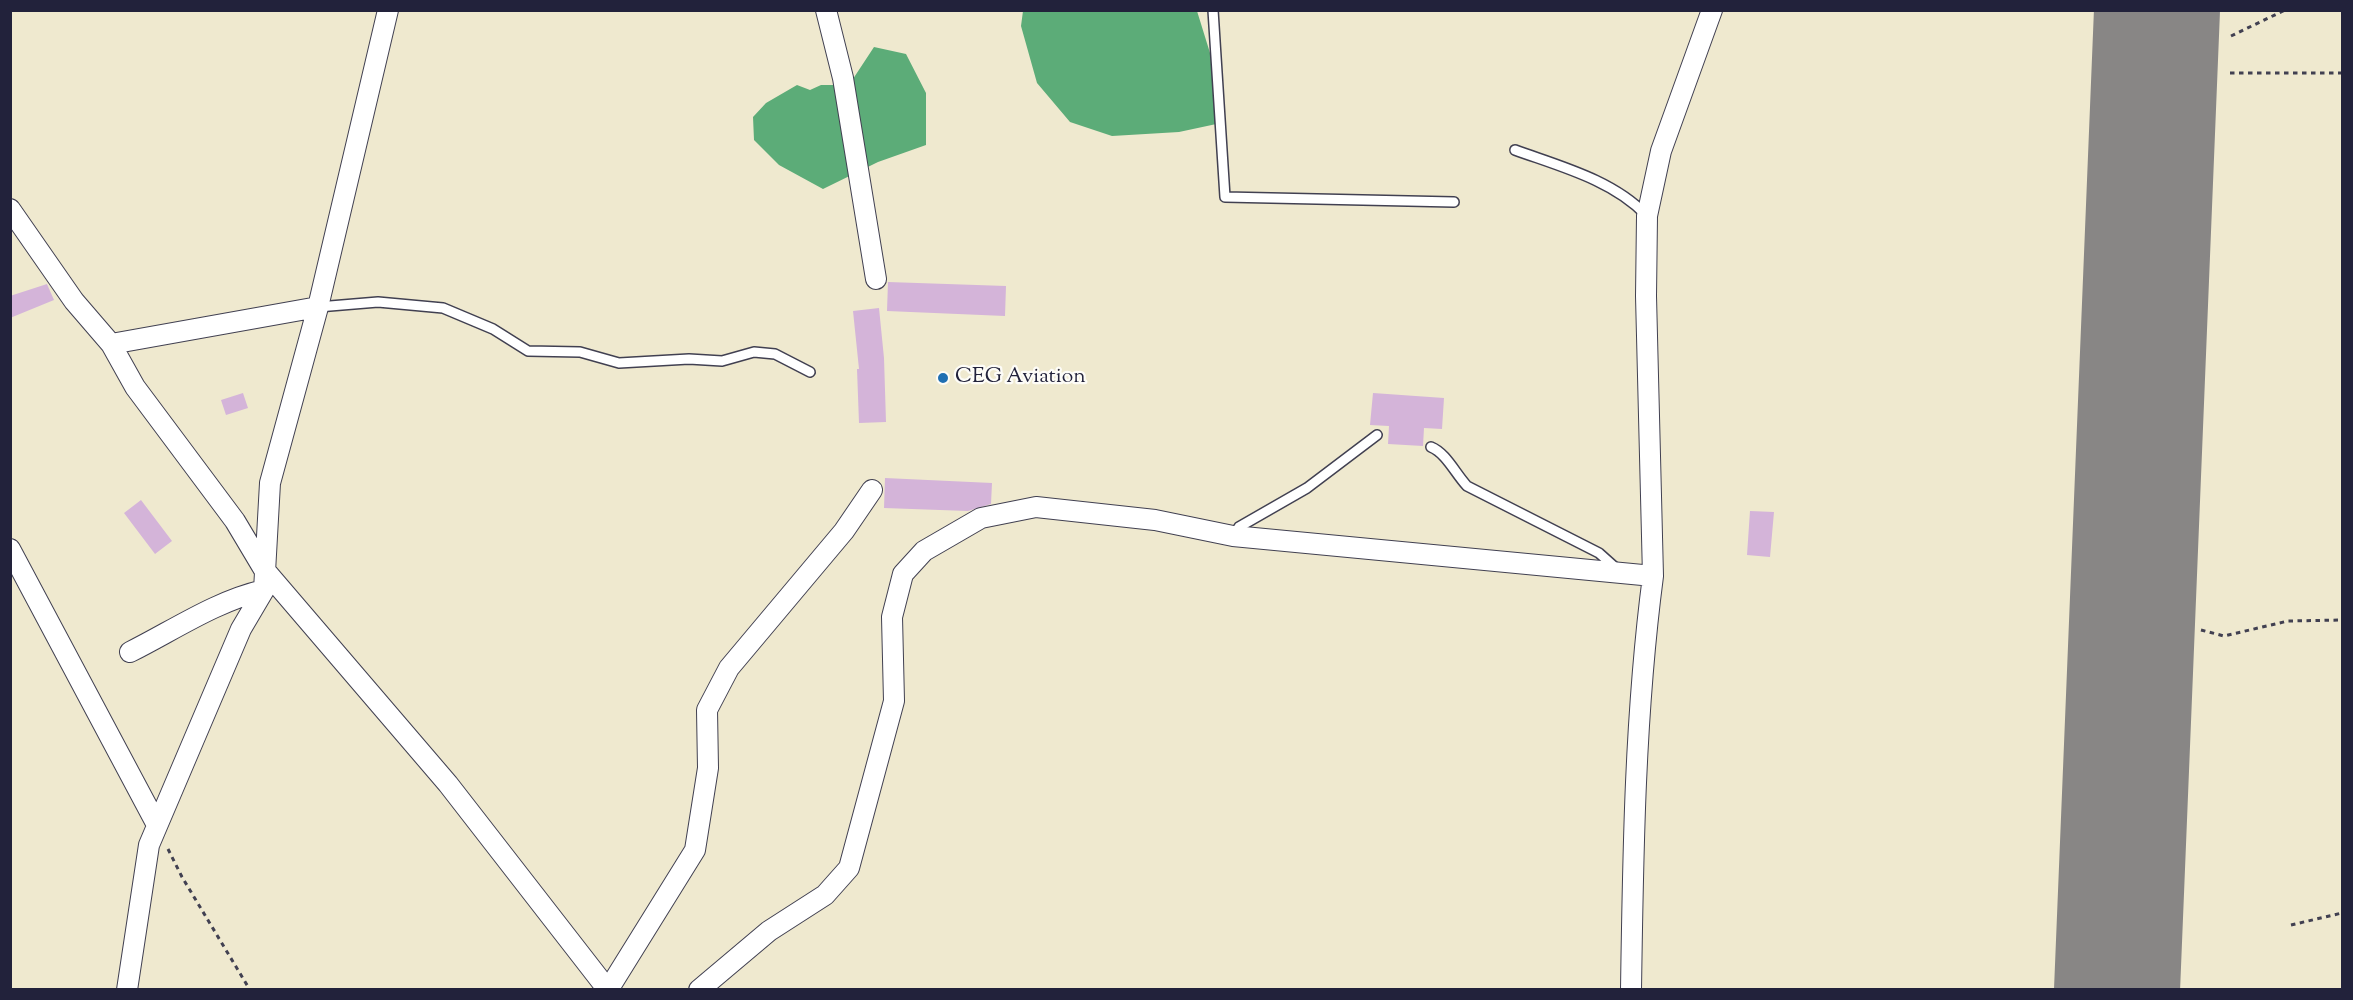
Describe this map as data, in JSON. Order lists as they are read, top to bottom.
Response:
{
  "places": ["CEG Aviation"]
}
